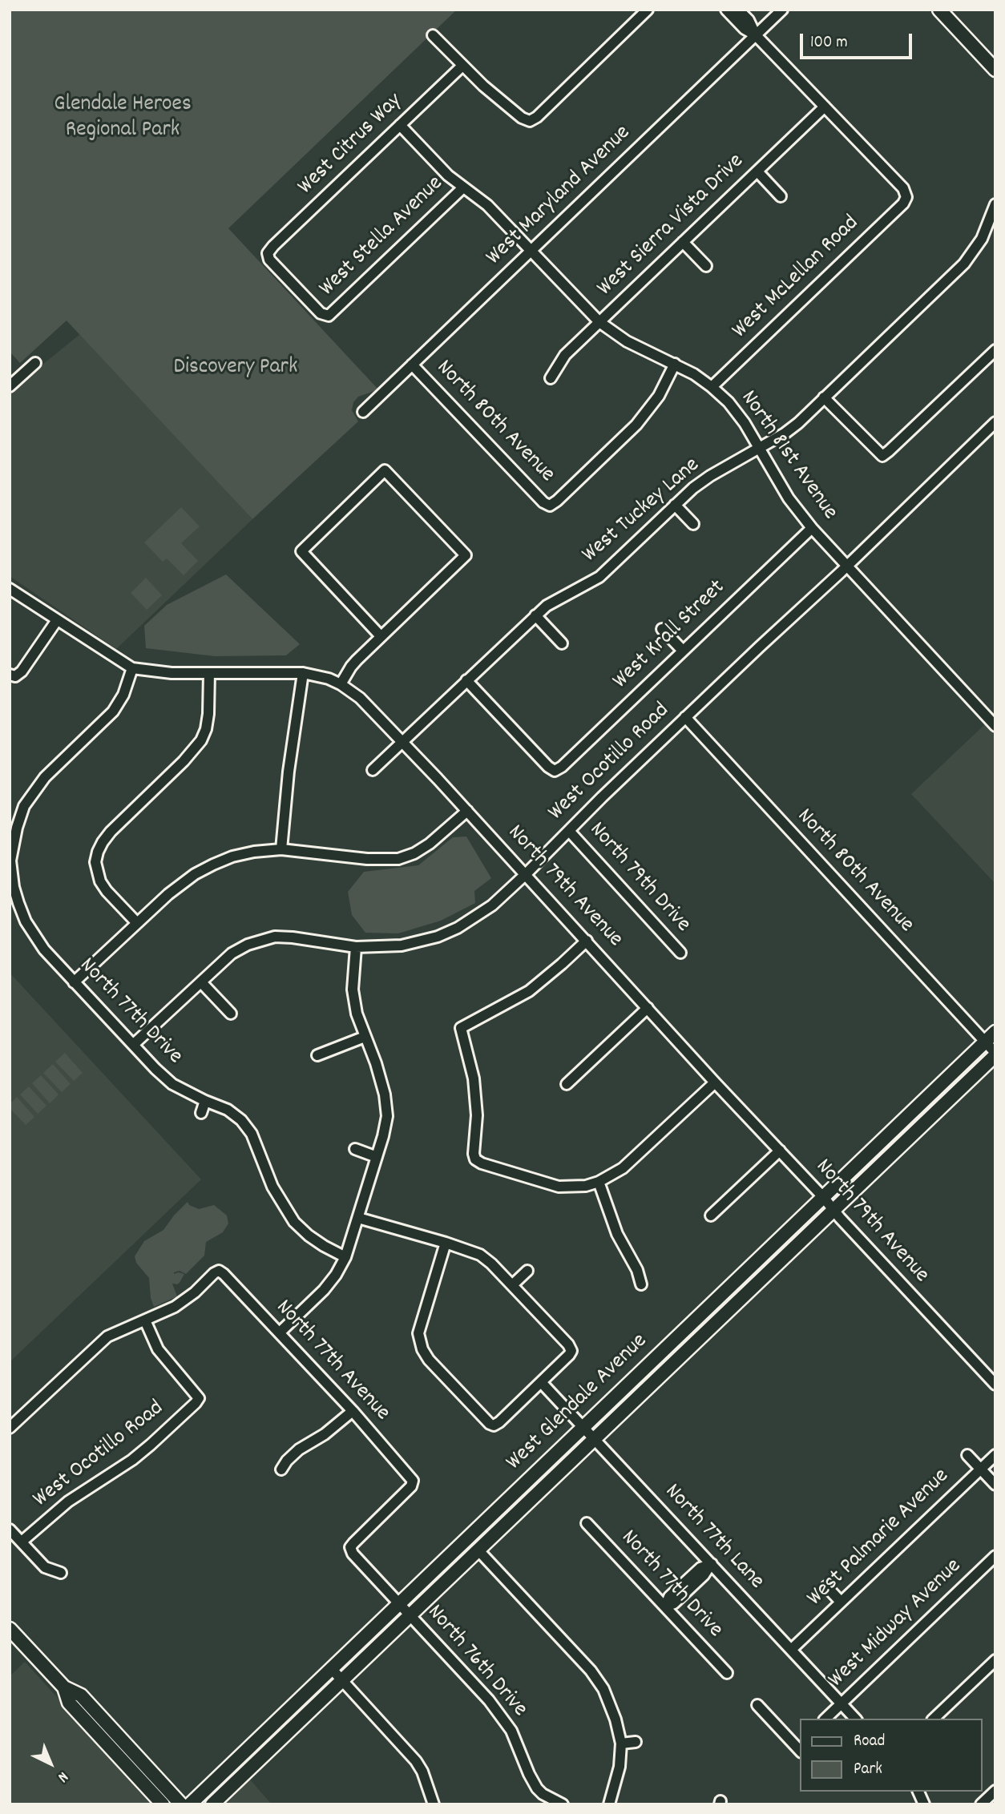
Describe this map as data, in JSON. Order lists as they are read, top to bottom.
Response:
{
  "streets": {
    "main road": ["West Glendale Avenue"],
    "street": [
      "West Citrus Way",
      "West Maryland Avenue",
      "West Sierra Vista Drive",
      "West Stella Avenue",
      "West McLellan Road",
      "North 80th Avenue",
      "North 81st Avenue",
      "West Tuckey Lane",
      "West Krall Street",
      "West Ocotillo Road",
      "North 79th Drive",
      "North 79th Avenue",
      "North 77th Drive",
      "North 77th Avenue",
      "North 77th Lane",
      "West Palmarie Avenue",
      "West Midway Avenue",
      "North 76th Drive"
    ]
  },
  "crossings": [
    ["West Citrus Way", "West Stella Avenue"],
    ["West Citrus Way", "North 81st Avenue"],
    ["West Maryland Avenue", "North 80th Avenue"],
    ["West Maryland Avenue", "North 81st Avenue"],
    ["West Sierra Vista Drive", "West McLellan Road"],
    ["West Sierra Vista Drive", "North 81st Avenue"],
    ["West Stella Avenue", "North 81st Avenue"],
    ["West McLellan Road", "North 81st Avenue"],
    ["North 80th Avenue", "North 81st Avenue"],
    ["North 80th Avenue", "West Ocotillo Road"],
    ["North 80th Avenue", "West Glendale Avenue"],
    ["North 81st Avenue", "West Tuckey Lane"],
    ["North 81st Avenue", "West Krall Street"],
    ["North 81st Avenue", "West Ocotillo Road"],
    ["West Tuckey Lane", "West Krall Street"],
    ["West Tuckey Lane", "North 79th Avenue"],
    ["West Ocotillo Road", "North 79th Drive"],
    ["West Ocotillo Road", "North 79th Avenue"],
    ["West Ocotillo Road", "North 77th Avenue"],
    ["North 79th Avenue", "West Glendale Avenue"],
    ["North 77th Avenue", "North 76th Drive"],
    ["West Glendale Avenue", "North 77th Lane"],
    ["West Glendale Avenue", "North 76th Drive"],
    ["North 77th Lane", "West Palmarie Avenue"],
    ["North 77th Lane", "West Midway Avenue"]
  ],
  "parks": ["Glendale Heroes Regional Park", "Discovery Park"],
  "legend": ["Road", "Park"],
  "scale_bar": "100 m",
  "north": "bottom right"
}
